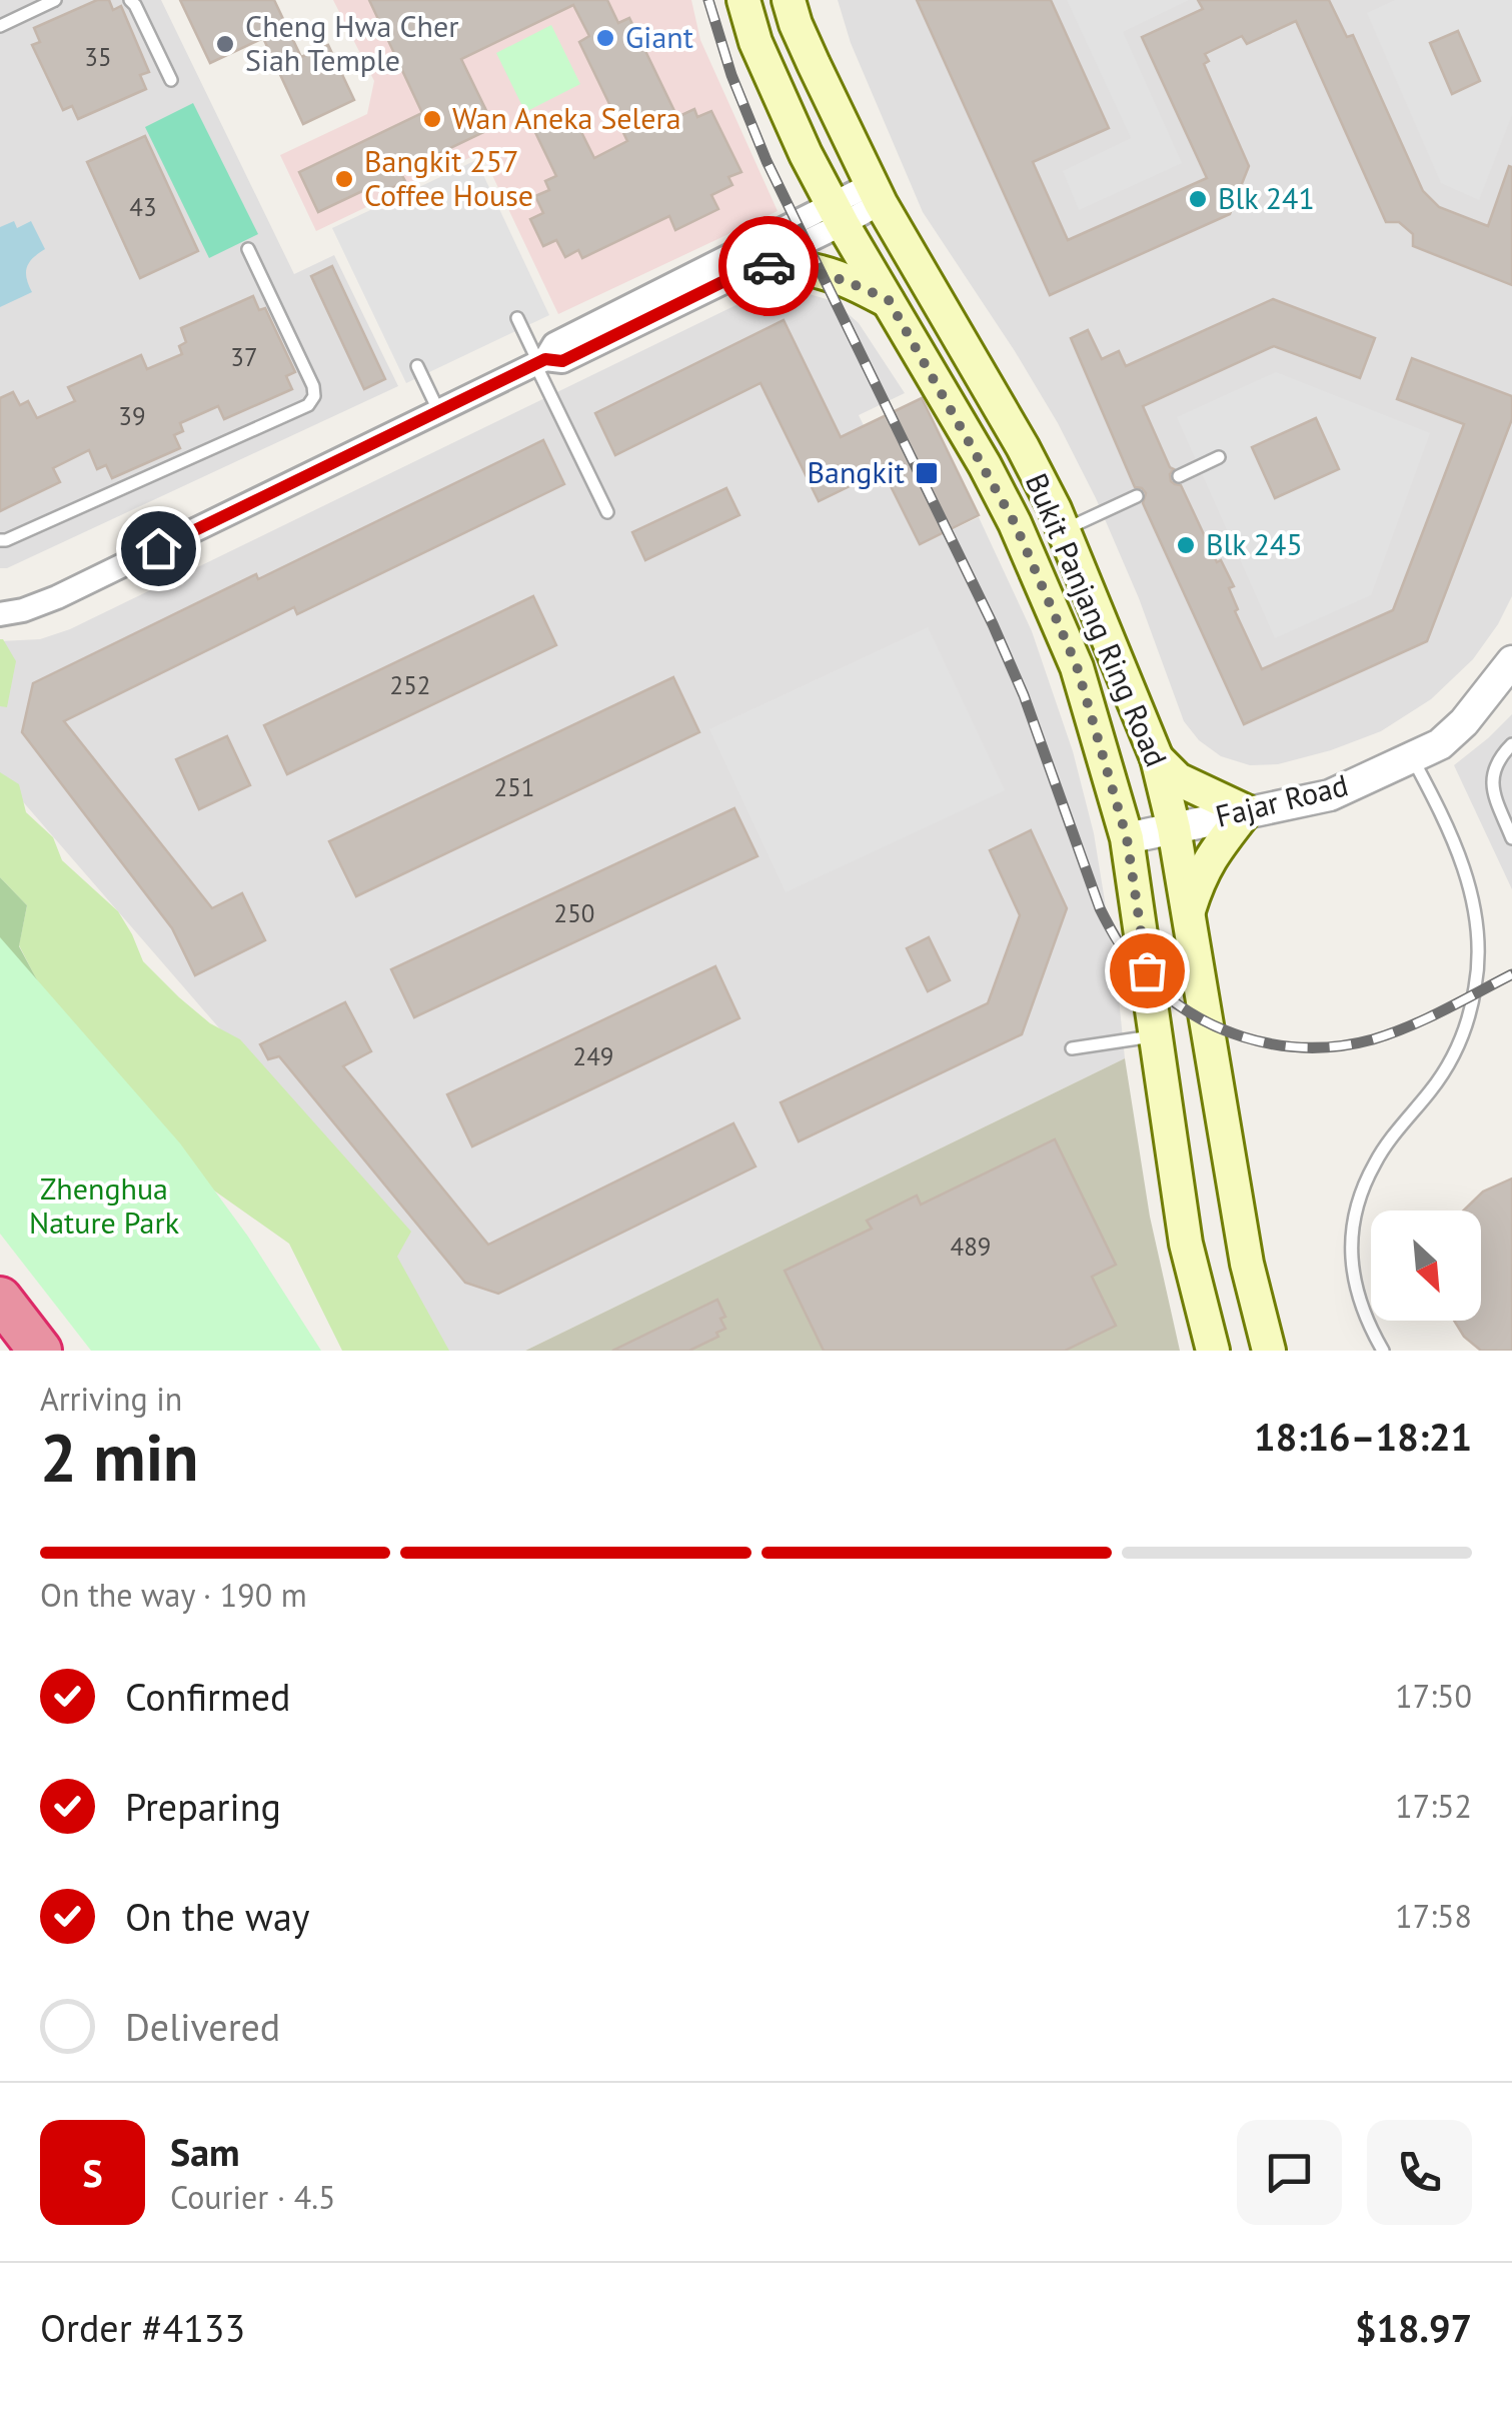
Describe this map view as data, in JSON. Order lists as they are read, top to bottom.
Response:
{
  "streets": {
    "main road": ["Bukit Panjang Ring Road"],
    "street": ["Fajar Road"]
  },
  "crossings": [
    ["Bukit Panjang Ring Road", "Fajar Road"]
  ],
  "parks": ["Zhenghua Nature Park"],
  "places": {
    "other": [
      "Giant",
      "Cheng Hwa Cher Siah Temple",
      "Wan Aneka Selera",
      "Bangkit 257 Coffee House",
      "Blk 241",
      "Blk 245"
    ],
    "transit": ["Bangkit"]
  },
  "house_numbers": [
    "35",
    "43",
    "37",
    "39",
    "252",
    "251",
    "250",
    "249",
    "489"
  ],
  "north": "bottom right",
  "page": {
    "heading": ["2 min", "Arriving in", "18:16–18:21"],
    "panel": [
      "Sam",
      "Courier · 4.5",
      "Order #4133",
      "$18.97"
    ],
    "bar": "On the way · 190 m",
    "list": [
      ["Confirmed", "17:50"],
      ["Preparing", "17:52"],
      ["On the way", "17:58"],
      "Delivered"
    ],
    "round": "S"
  }
}
